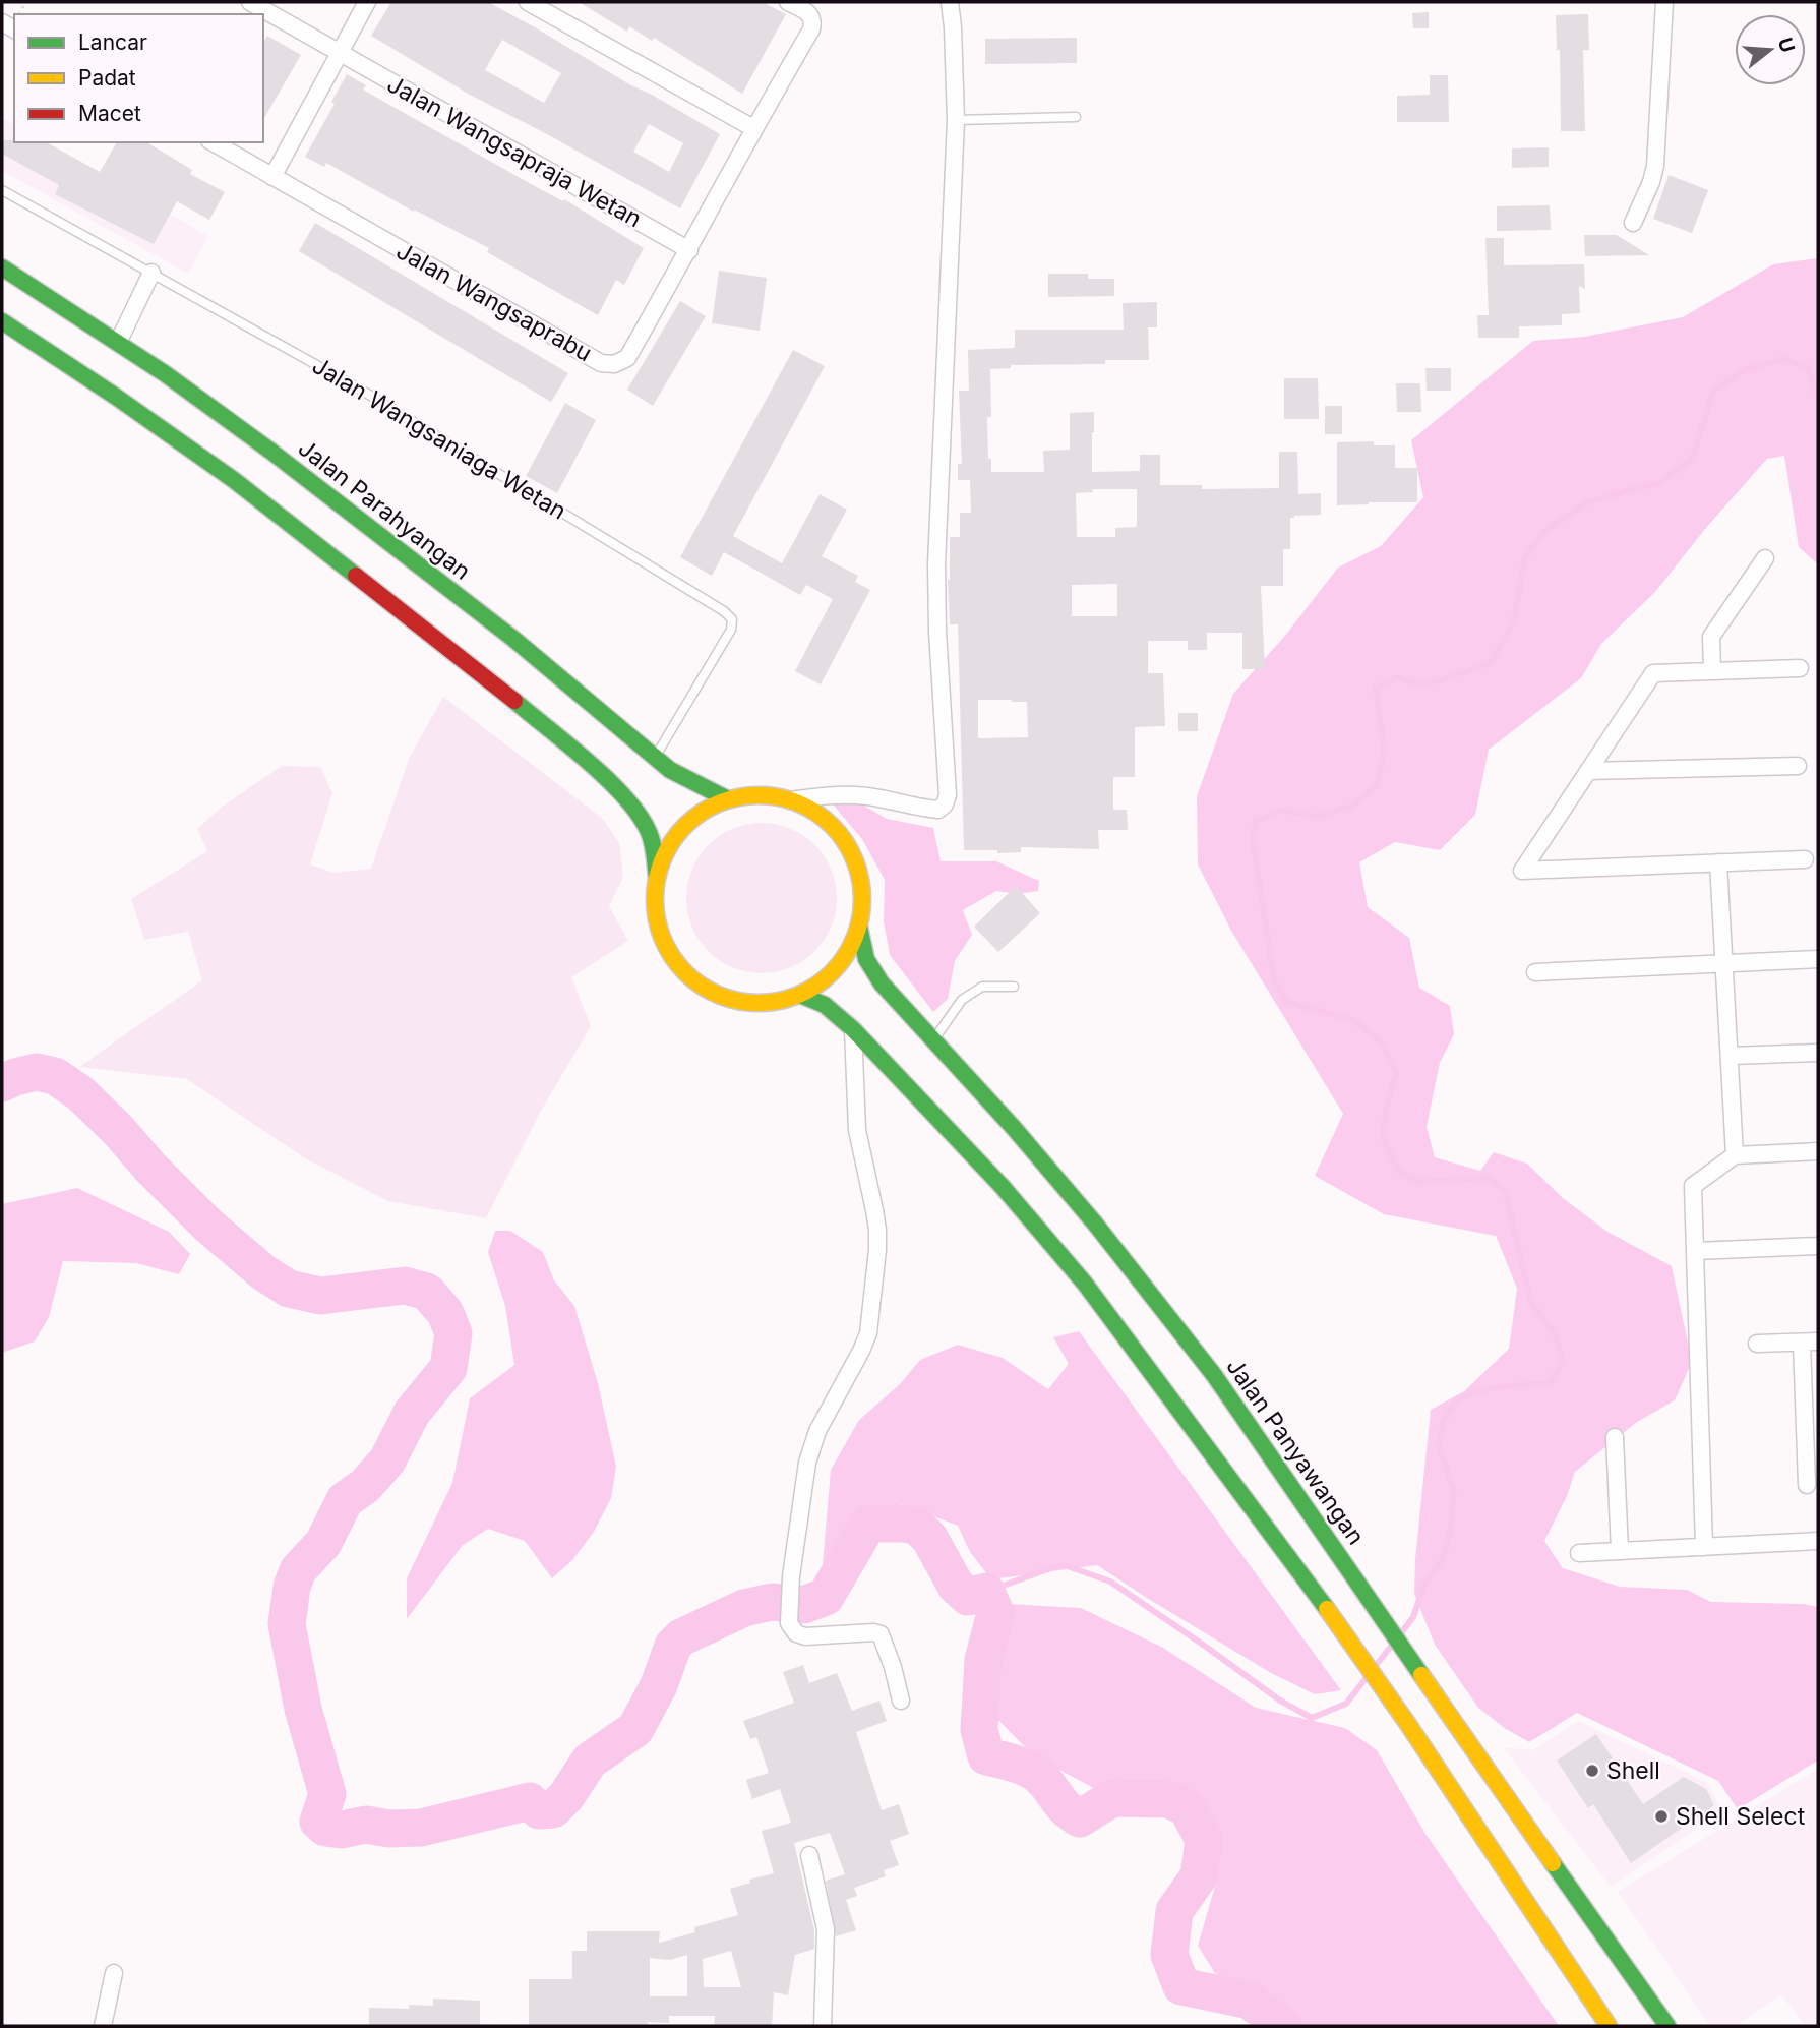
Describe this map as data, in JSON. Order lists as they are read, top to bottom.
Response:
{
  "streets": {
    "main road": ["Jalan Parahyangan", "Jalan Panyawangan"],
    "street": ["Jalan Wangsapraja Wetan", "Jalan Wangsaprabu"],
    "lane": ["Jalan Wangsaniaga Wetan"]
  },
  "crossings": [
    ["Jalan Wangsapraja Wetan", "Jalan Wangsaprabu"],
    ["Jalan Wangsaniaga Wetan", "Jalan Parahyangan"],
    ["Jalan Parahyangan", "Jalan Panyawangan"]
  ],
  "places": ["Shell", "Shell Select"],
  "legend": ["Lancar", "Padat", "Macet"],
  "north": "right"
}
